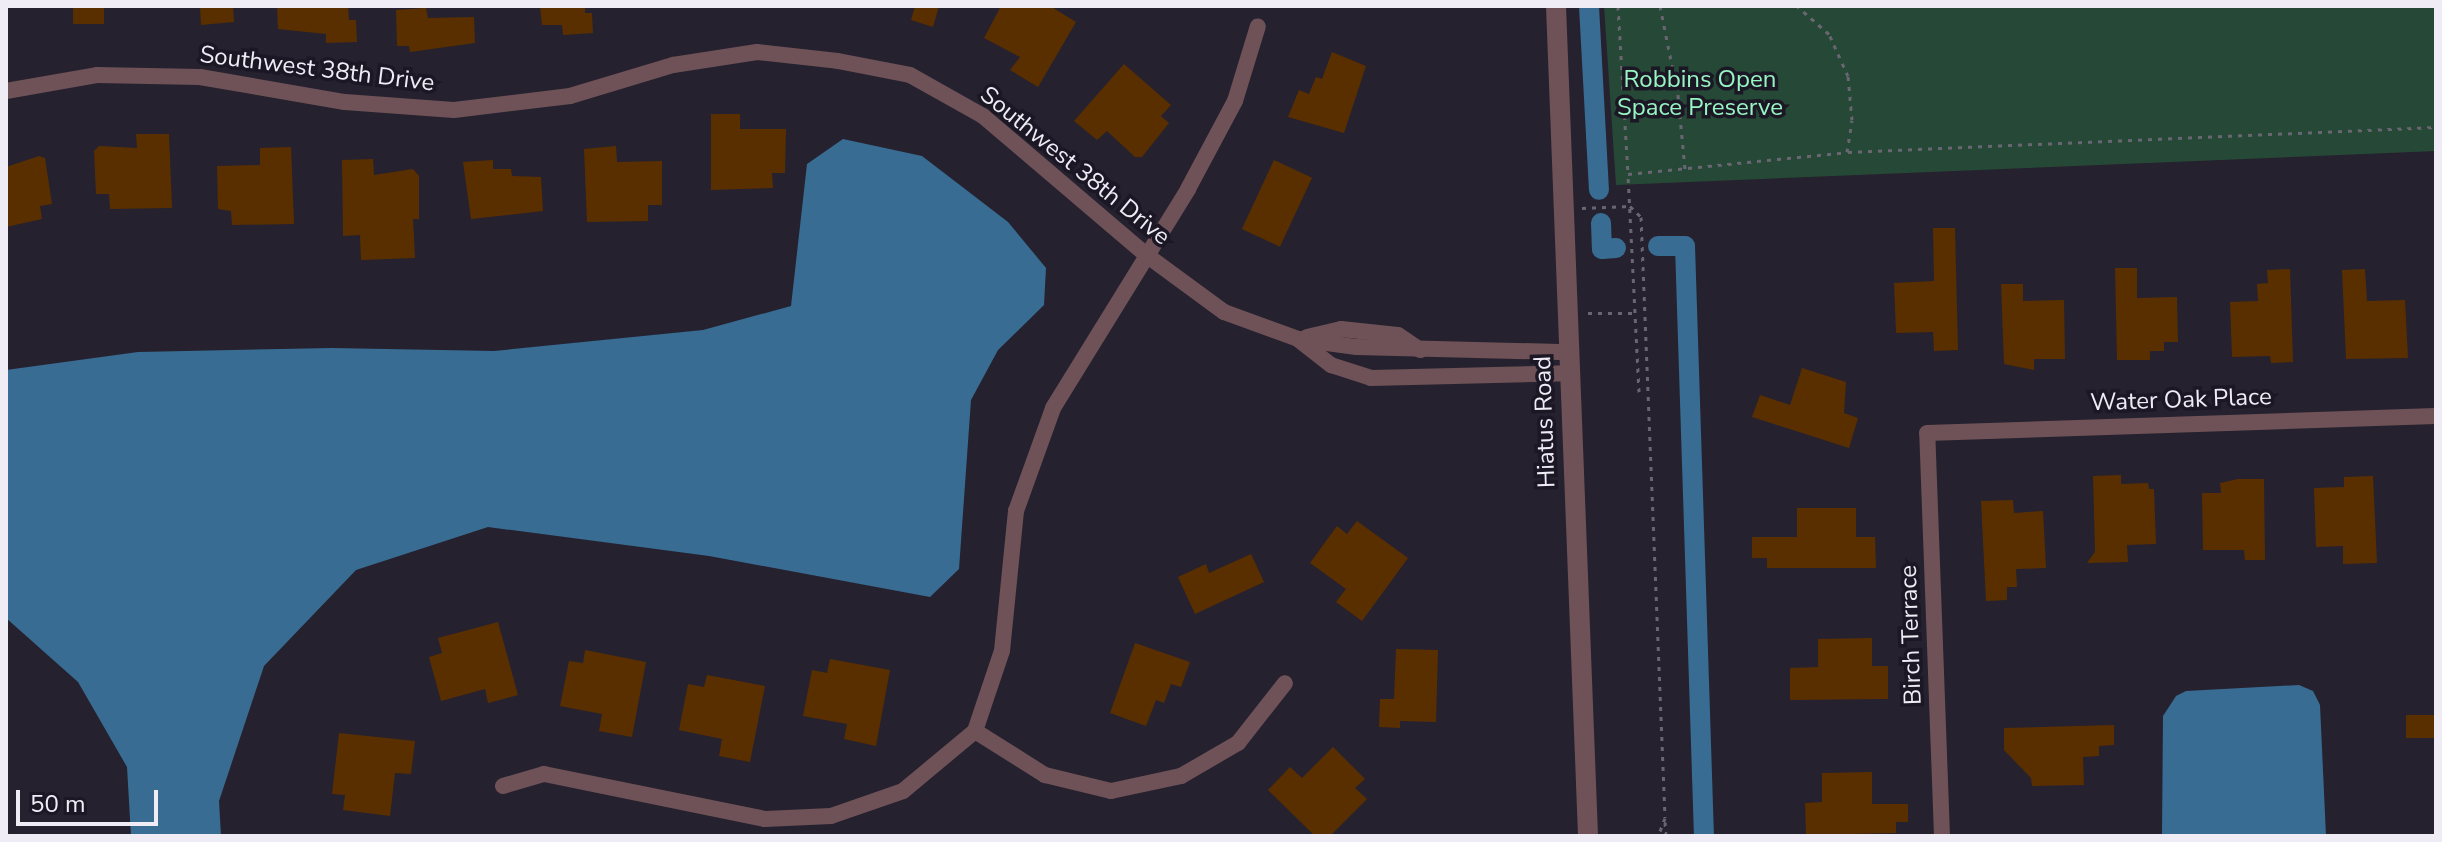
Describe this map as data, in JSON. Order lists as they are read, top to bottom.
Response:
{
  "streets": {
    "street": [
      "Southwest 38th Drive",
      "Water Oak Place",
      "Hiatus Road",
      "Birch Terrace"
    ]
  },
  "crossings": [
    ["Southwest 38th Drive", "Hiatus Road"],
    ["Water Oak Place", "Birch Terrace"]
  ],
  "parks": ["Robbins Open Space Preserve"],
  "scale_bar": "50 m"
}
